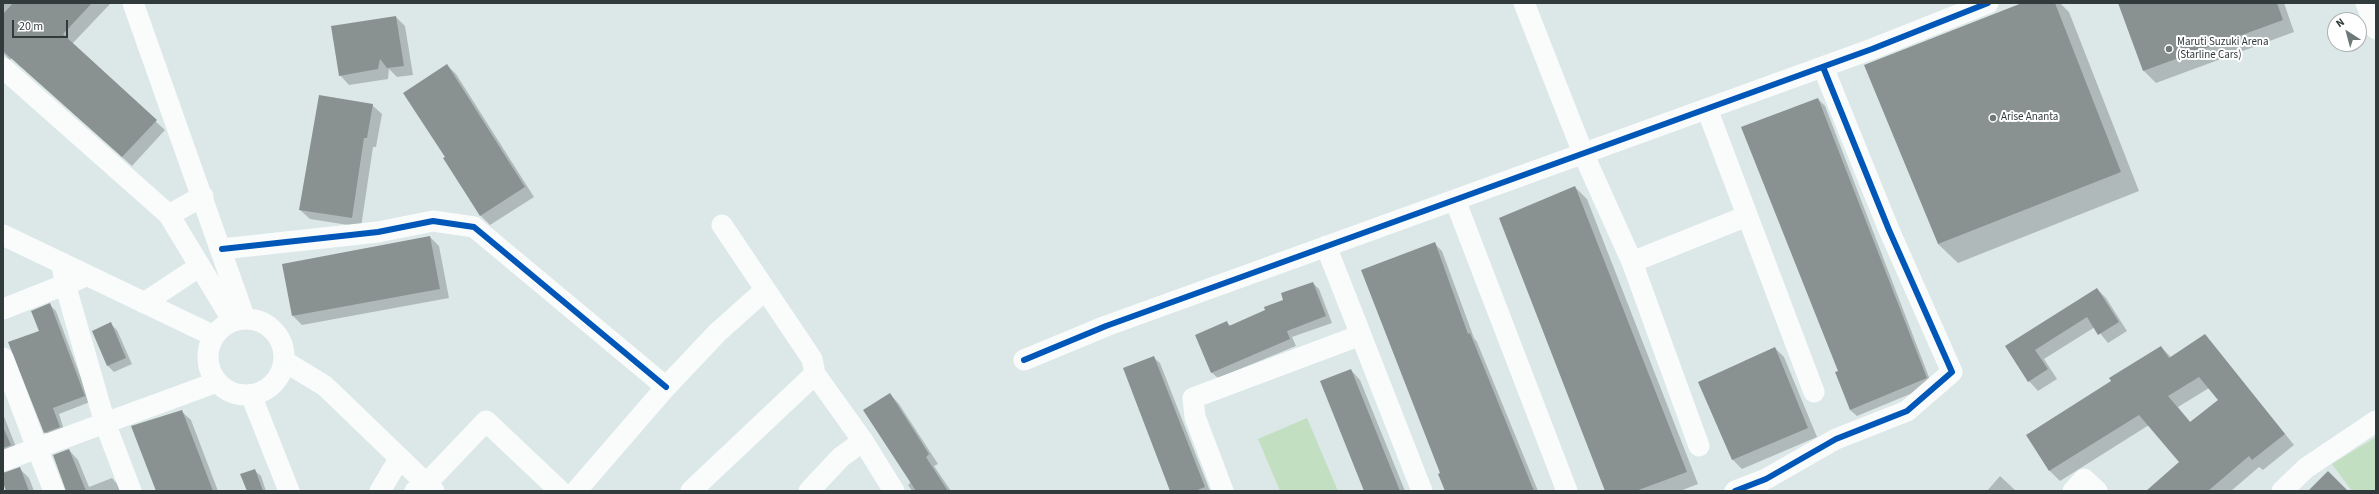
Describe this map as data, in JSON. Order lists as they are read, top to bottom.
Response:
{
  "places": ["Maruti Suzuki Arena (Starline Cars)", "Arise Ananta"],
  "scale_bar": "20 m",
  "north": "top left"
}
